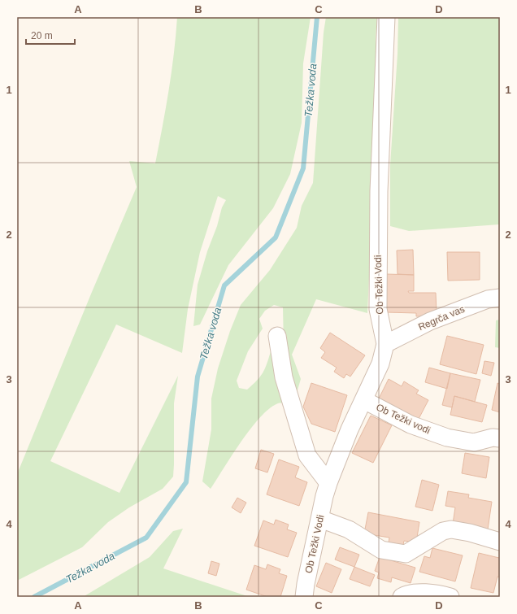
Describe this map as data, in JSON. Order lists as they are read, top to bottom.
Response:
{
  "streets": {
    "street": ["Ob Težki Vodi", "Regrča vas", "Ob Težki vodi"]
  },
  "crossings": [
    ["Ob Težki Vodi", "Regrča vas"],
    ["Ob Težki Vodi", "Ob Težki vodi"]
  ],
  "water": ["Težka voda"],
  "scale_bar": "20 m",
  "grid": {
    "columns": [
      "A",
      "B",
      "C",
      "D"
    ],
    "rows": [
      "1",
      "2",
      "3",
      "4"
    ]
  }
}
